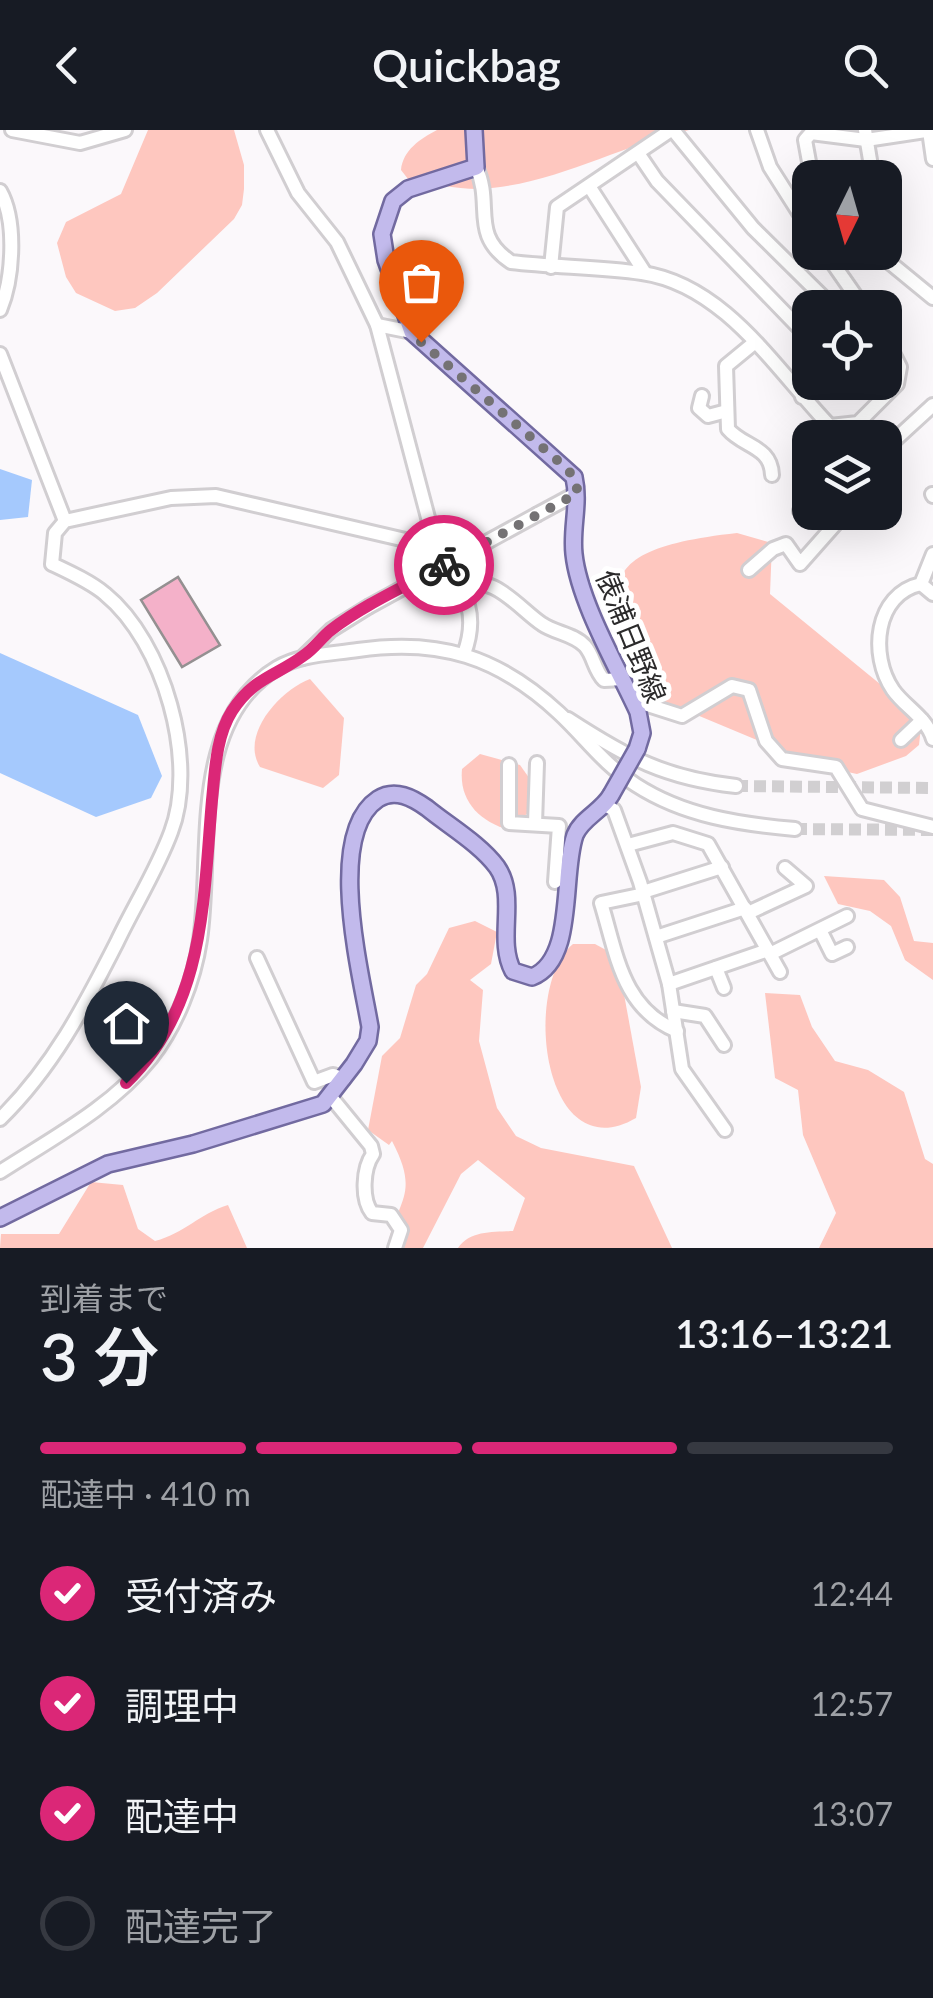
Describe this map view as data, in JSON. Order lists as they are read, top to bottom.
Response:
{
  "streets": {
    "main road": ["俵浦日野線"]
  },
  "north": "bottom",
  "page": {
    "header": "Quickbag",
    "heading": ["3 分", "到着まで", "13:16–13:21"],
    "bar": "配達中 · 410 m",
    "list": [
      ["受付済み", "12:44"],
      ["調理中", "12:57"],
      ["配達中", "13:07"],
      "配達完了"
    ]
  }
}
